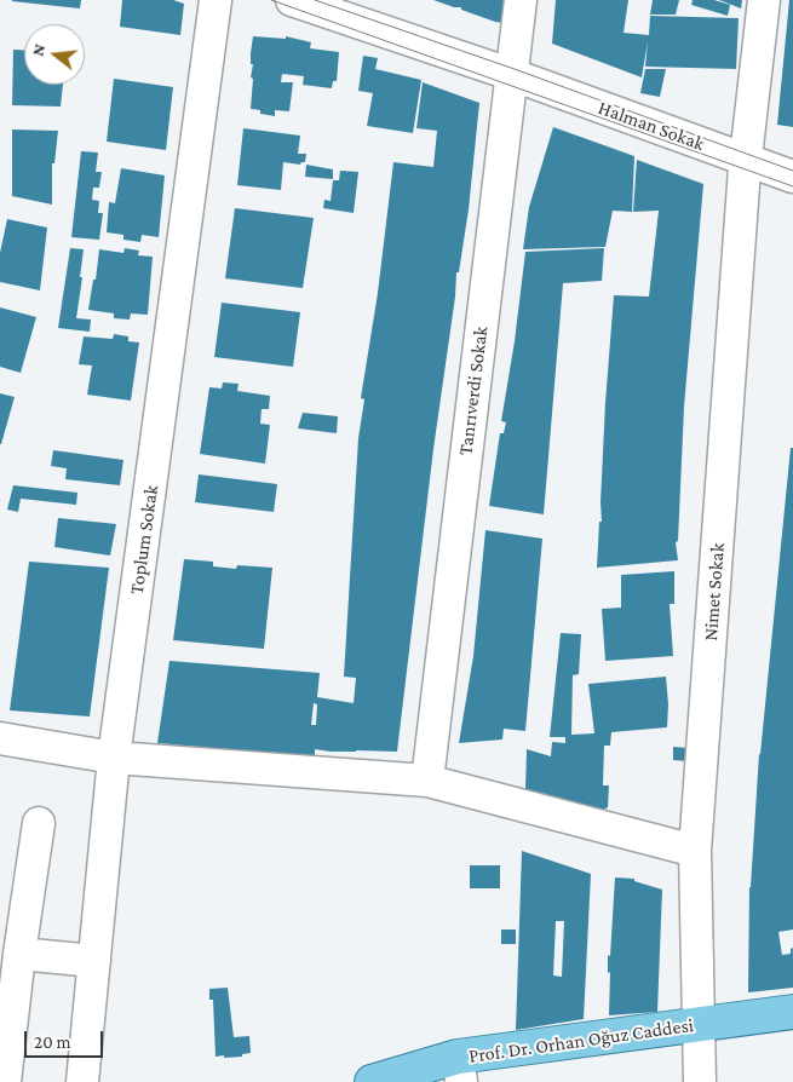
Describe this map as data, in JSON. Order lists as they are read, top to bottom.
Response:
{
  "streets": {
    "main road": ["Prof. Dr. Orhan Oğuz Caddesi"],
    "street": [
      "Halman Sokak",
      "Tanrıverdi Sokak",
      "Toplum Sokak",
      "Nimet Sokak"
    ]
  },
  "crossings": [
    ["Halman Sokak", "Tanrıverdi Sokak"],
    ["Halman Sokak", "Nimet Sokak"],
    ["Nimet Sokak", "Prof. Dr. Orhan Oğuz Caddesi"]
  ],
  "scale_bar": "20 m",
  "north": "left"
}
